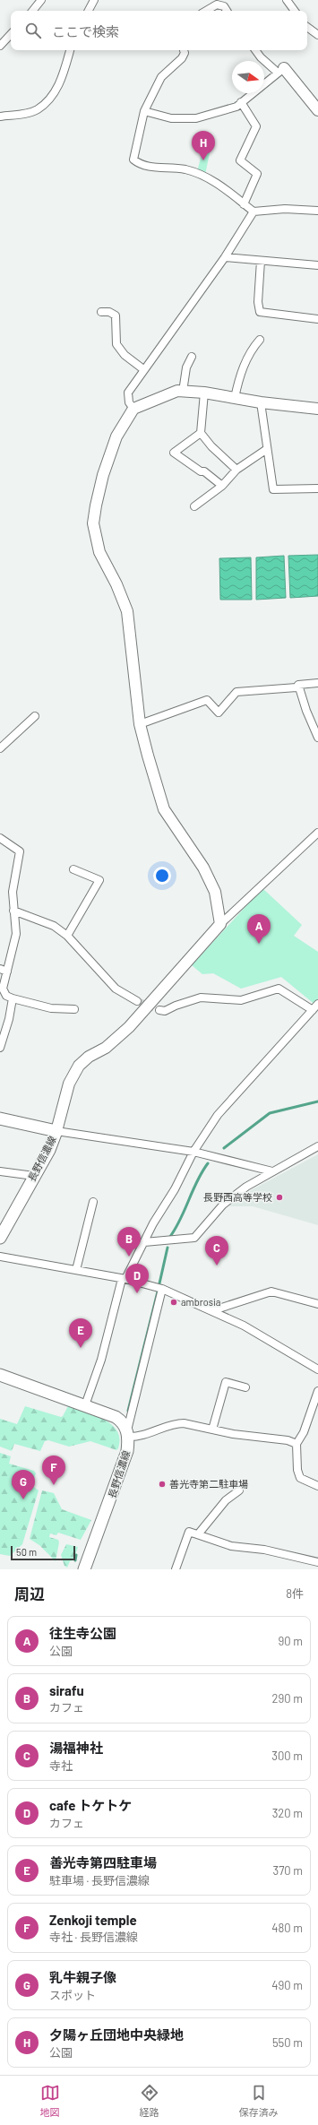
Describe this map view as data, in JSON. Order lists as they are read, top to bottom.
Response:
{
  "streets": {
    "main road": ["長野信濃線"]
  },
  "places": ["長野西高等学校", "ambrosia", "善光寺第二駐車場"],
  "scale_bar": "50 m",
  "north": "right",
  "page": {
    "search": "ここで検索",
    "pins": [
      "H",
      "A",
      "B",
      "C",
      "D",
      "E",
      "F",
      "G"
    ],
    "scale": "50 m",
    "heading": ["周辺", "8件"],
    "list": [
      {
        "mark": "A",
        "name": "往生寺公園",
        "note": "公園",
        "value": "90 m"
      },
      {
        "mark": "B",
        "name": "sirafu",
        "note": "カフェ",
        "value": "290 m"
      },
      {
        "mark": "C",
        "name": "湯福神社",
        "note": "寺社",
        "value": "300 m"
      },
      {
        "mark": "D",
        "name": "cafe トケトケ",
        "note": "カフェ",
        "value": "320 m"
      },
      {
        "mark": "E",
        "name": "善光寺第四駐車場",
        "note": "駐車場 · 長野信濃線",
        "value": "370 m"
      },
      {
        "mark": "F",
        "name": "Zenkoji temple",
        "note": "寺社 · 長野信濃線",
        "value": "480 m"
      },
      {
        "mark": "G",
        "name": "乳牛親子像",
        "note": "スポット",
        "value": "490 m"
      },
      {
        "mark": "H",
        "name": "夕陽ヶ丘団地中央緑地",
        "note": "公園",
        "value": "550 m"
      }
    ],
    "nav": ["地図", "経路", "保存済み"]
  }
}
